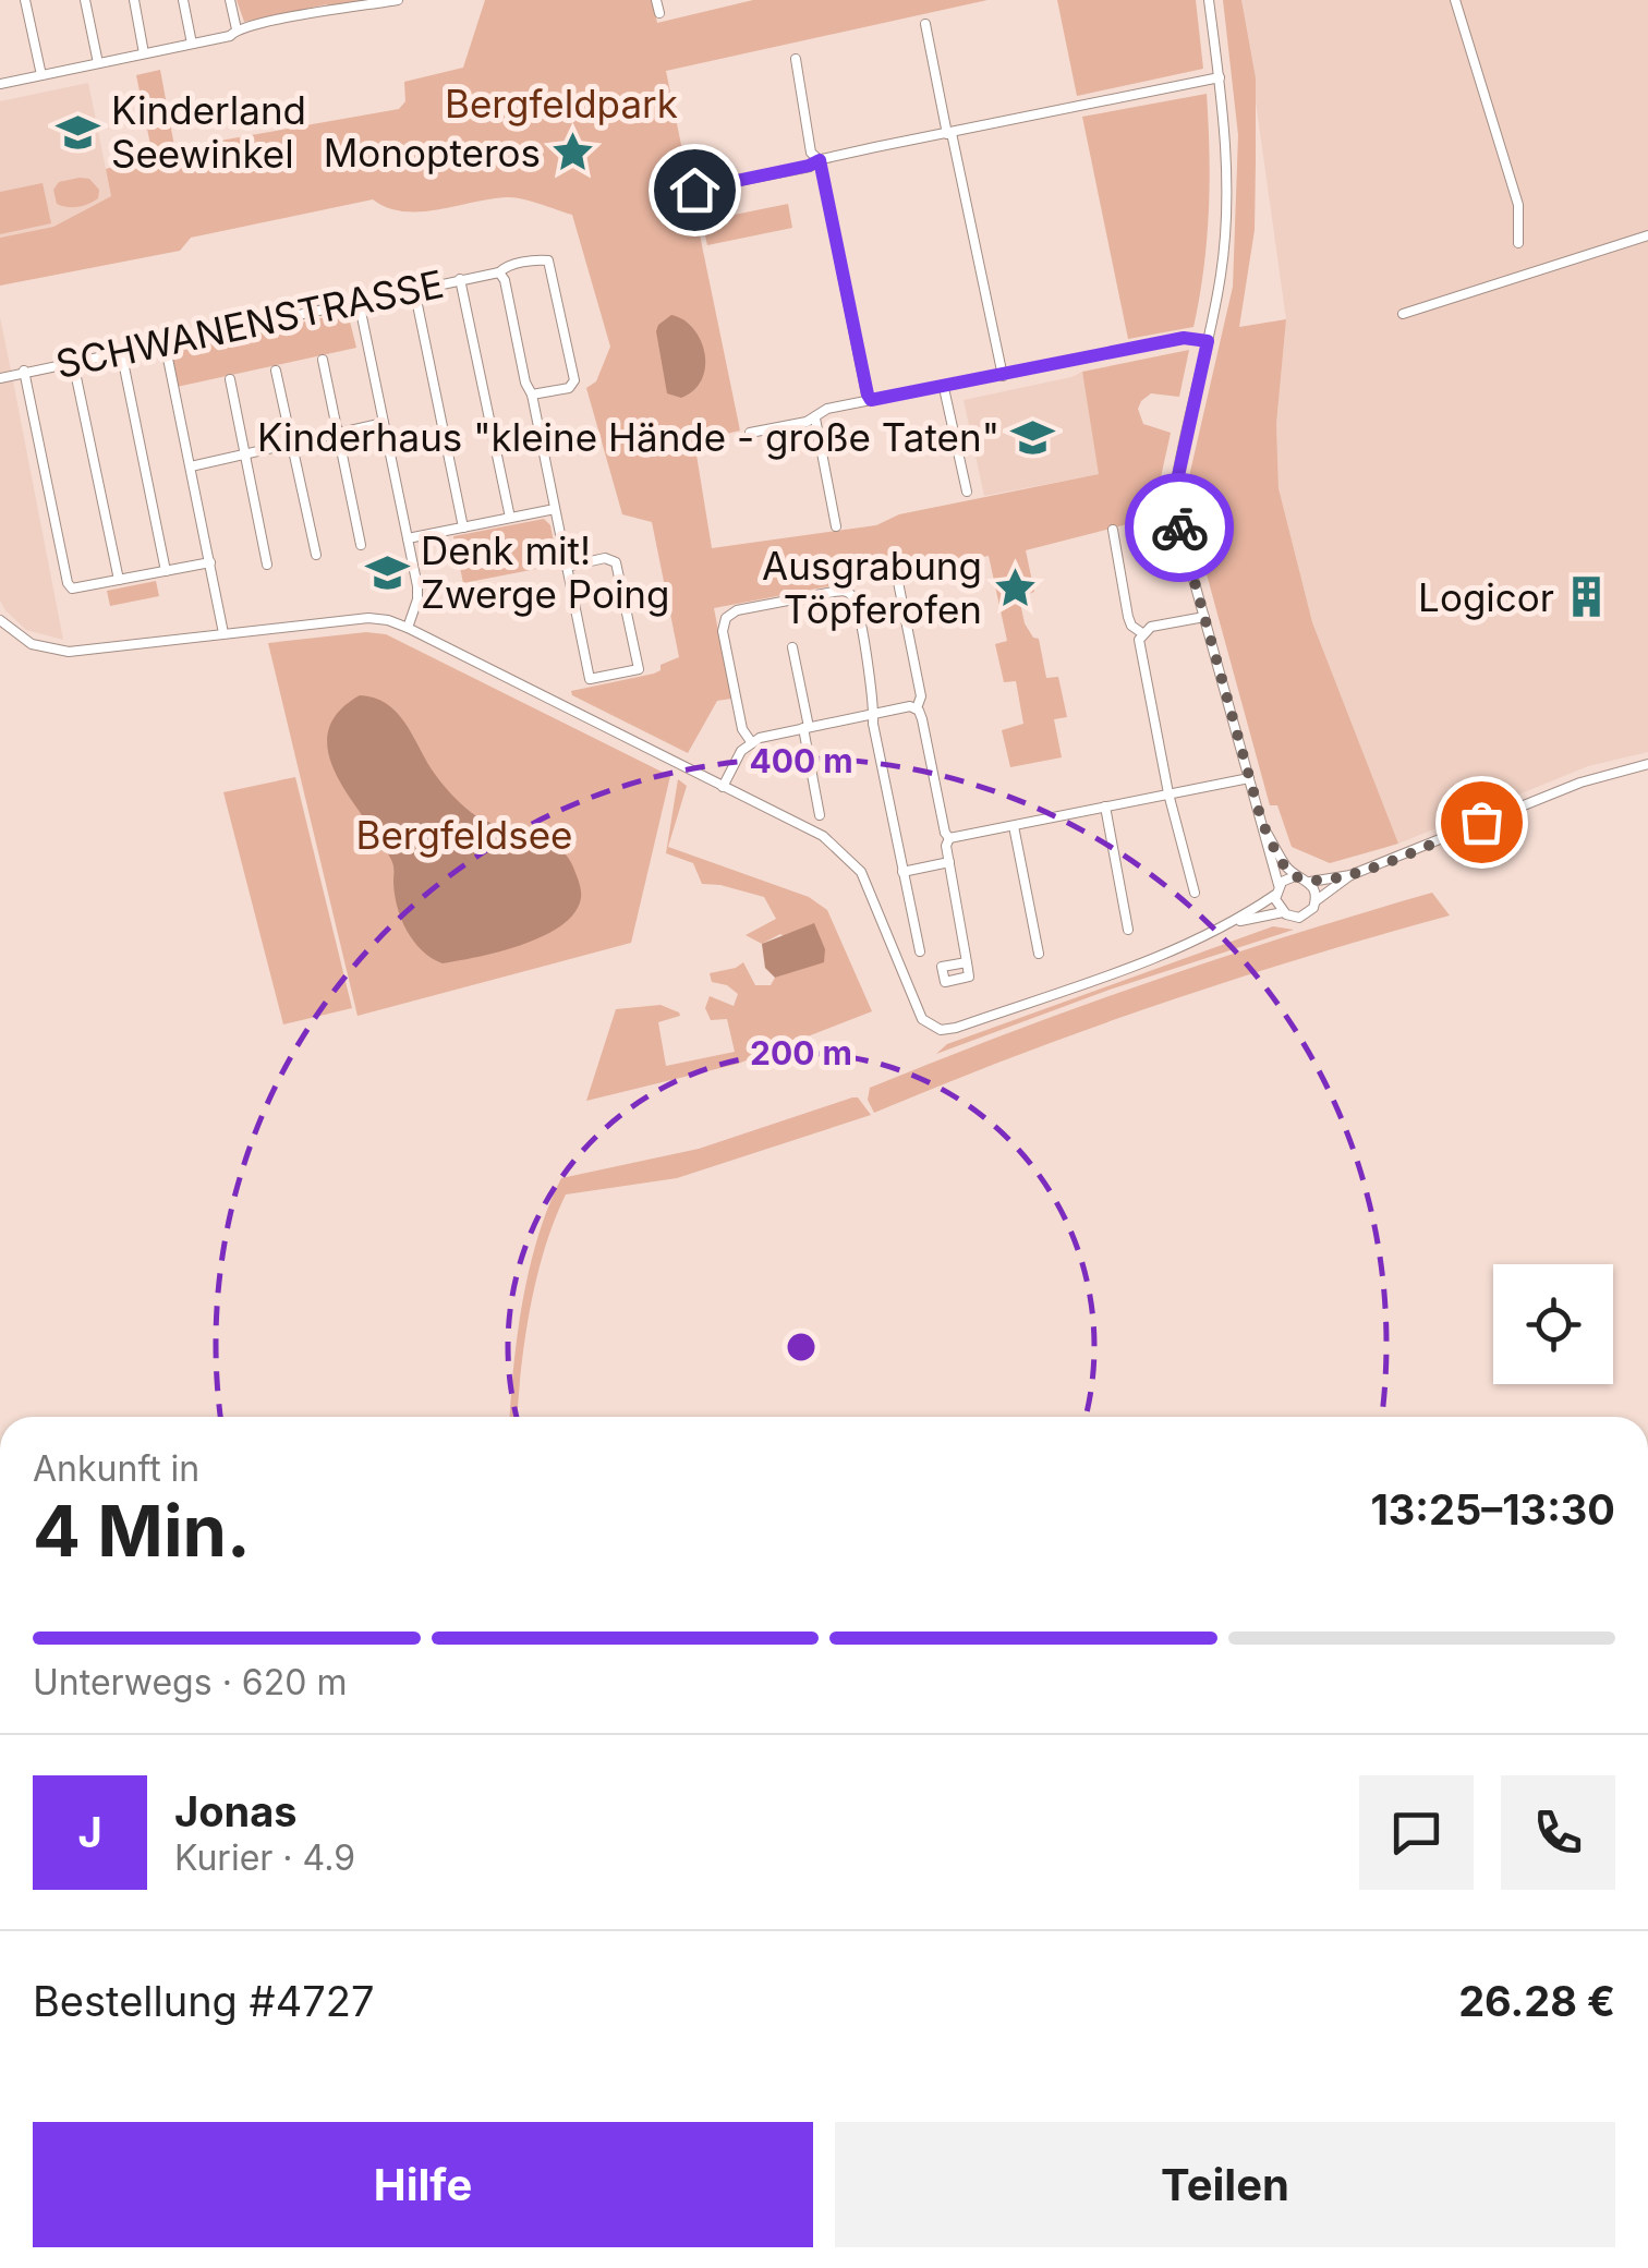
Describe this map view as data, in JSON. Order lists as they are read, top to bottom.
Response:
{
  "streets": {
    "street": ["SCHWANENSTRASSE"]
  },
  "parks": ["Bergfeldpark", "Bergfeldsee"],
  "places": {
    "school or university": ["Kinderland Seewinkel", "Kinderhaus \"kleine Hände - große Taten\"", "Denk mit! Zwerge Poing"],
    "place": ["Monopteros", "Ausgrabung Töpferofen"],
    "building": ["Logicor"]
  },
  "page": {
    "heading": ["4 Min.", "Ankunft in", "13:25–13:30"],
    "panel": [
      "Jonas",
      "Kurier · 4.9",
      "Bestellung #4727",
      "26.28 €"
    ],
    "bar": "Unterwegs · 620 m",
    "round": "J",
    "buttons": ["Hilfe", "Teilen"]
  },
  "rings": ["400 m", "200 m"]
}
